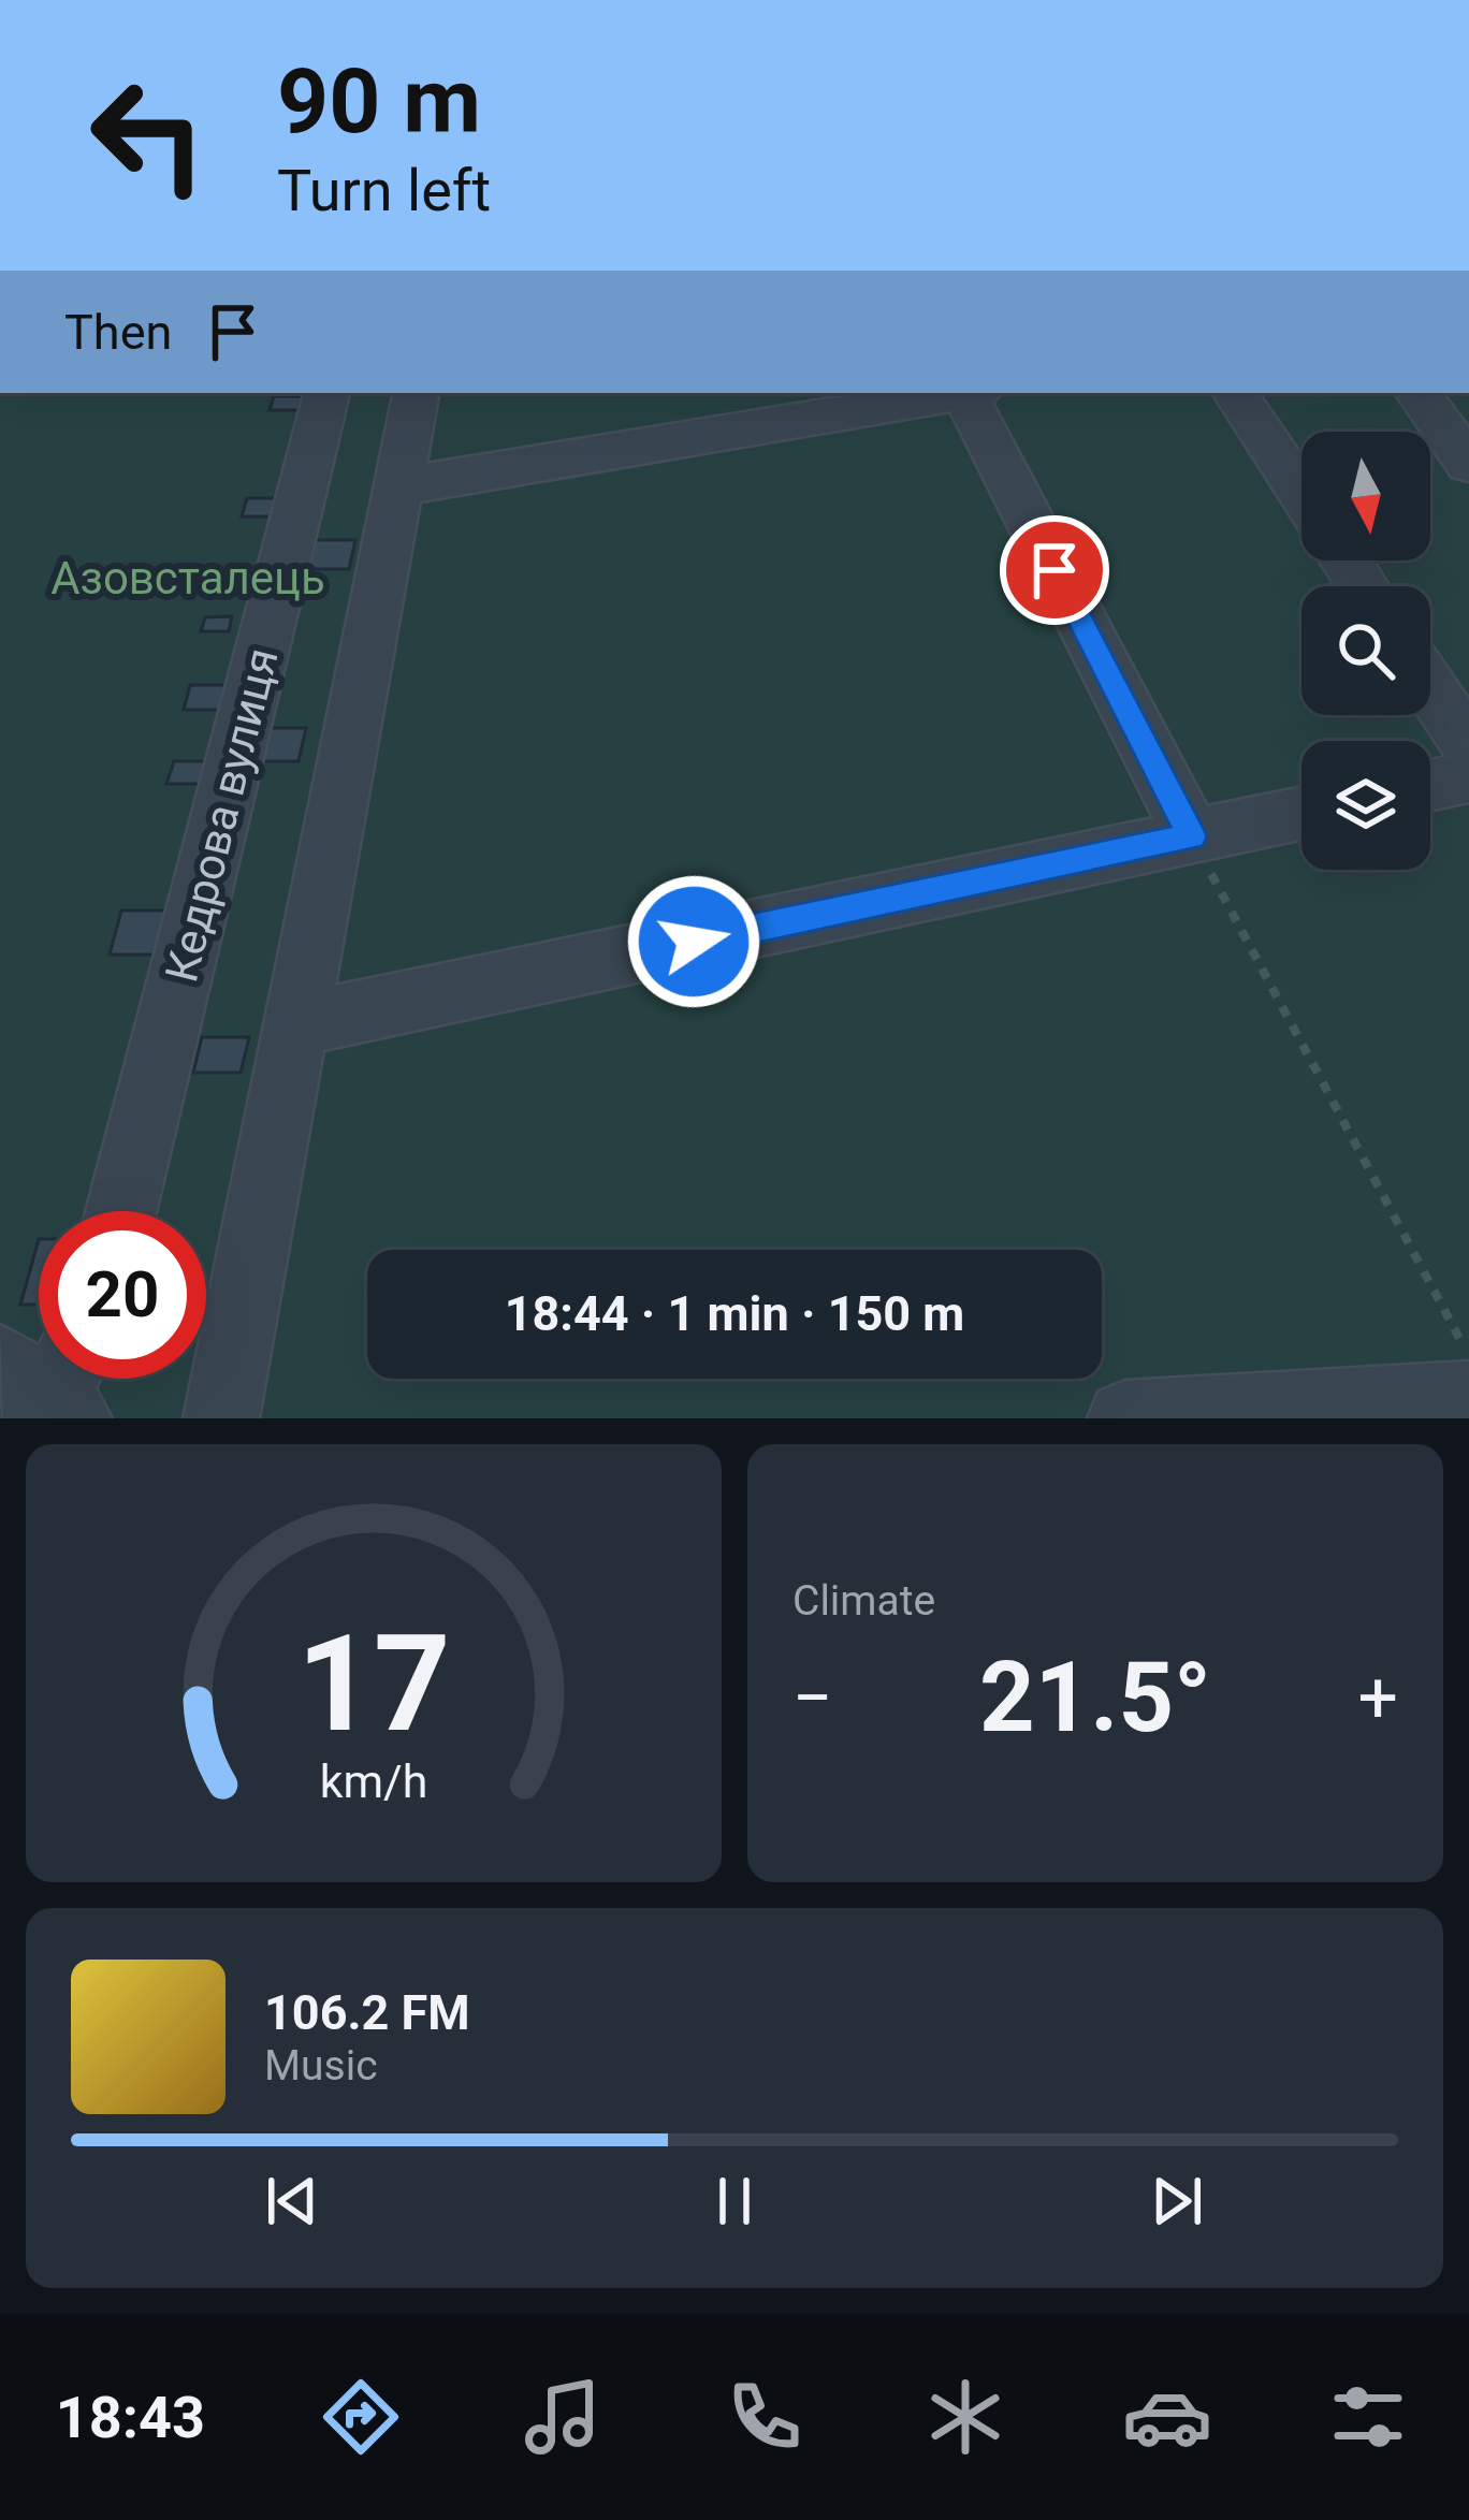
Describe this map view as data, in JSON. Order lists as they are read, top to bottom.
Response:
{
  "streets": {
    "street": ["Кедрова вулиця"]
  },
  "parks": ["Азовсталець"],
  "north": "bottom",
  "page": {
    "turn": ["90 m", "Turn left"],
    "then": "Then",
    "limit": "20",
    "trip": "18:44 · 1 min · 150 m",
    "tile": "Climate",
    "heat": ["−", "21.5°", "+"],
    "song": ["106.2 FM", "Music"],
    "tabs": "18:43",
    "gauge": ["17", "km/h"]
  }
}
